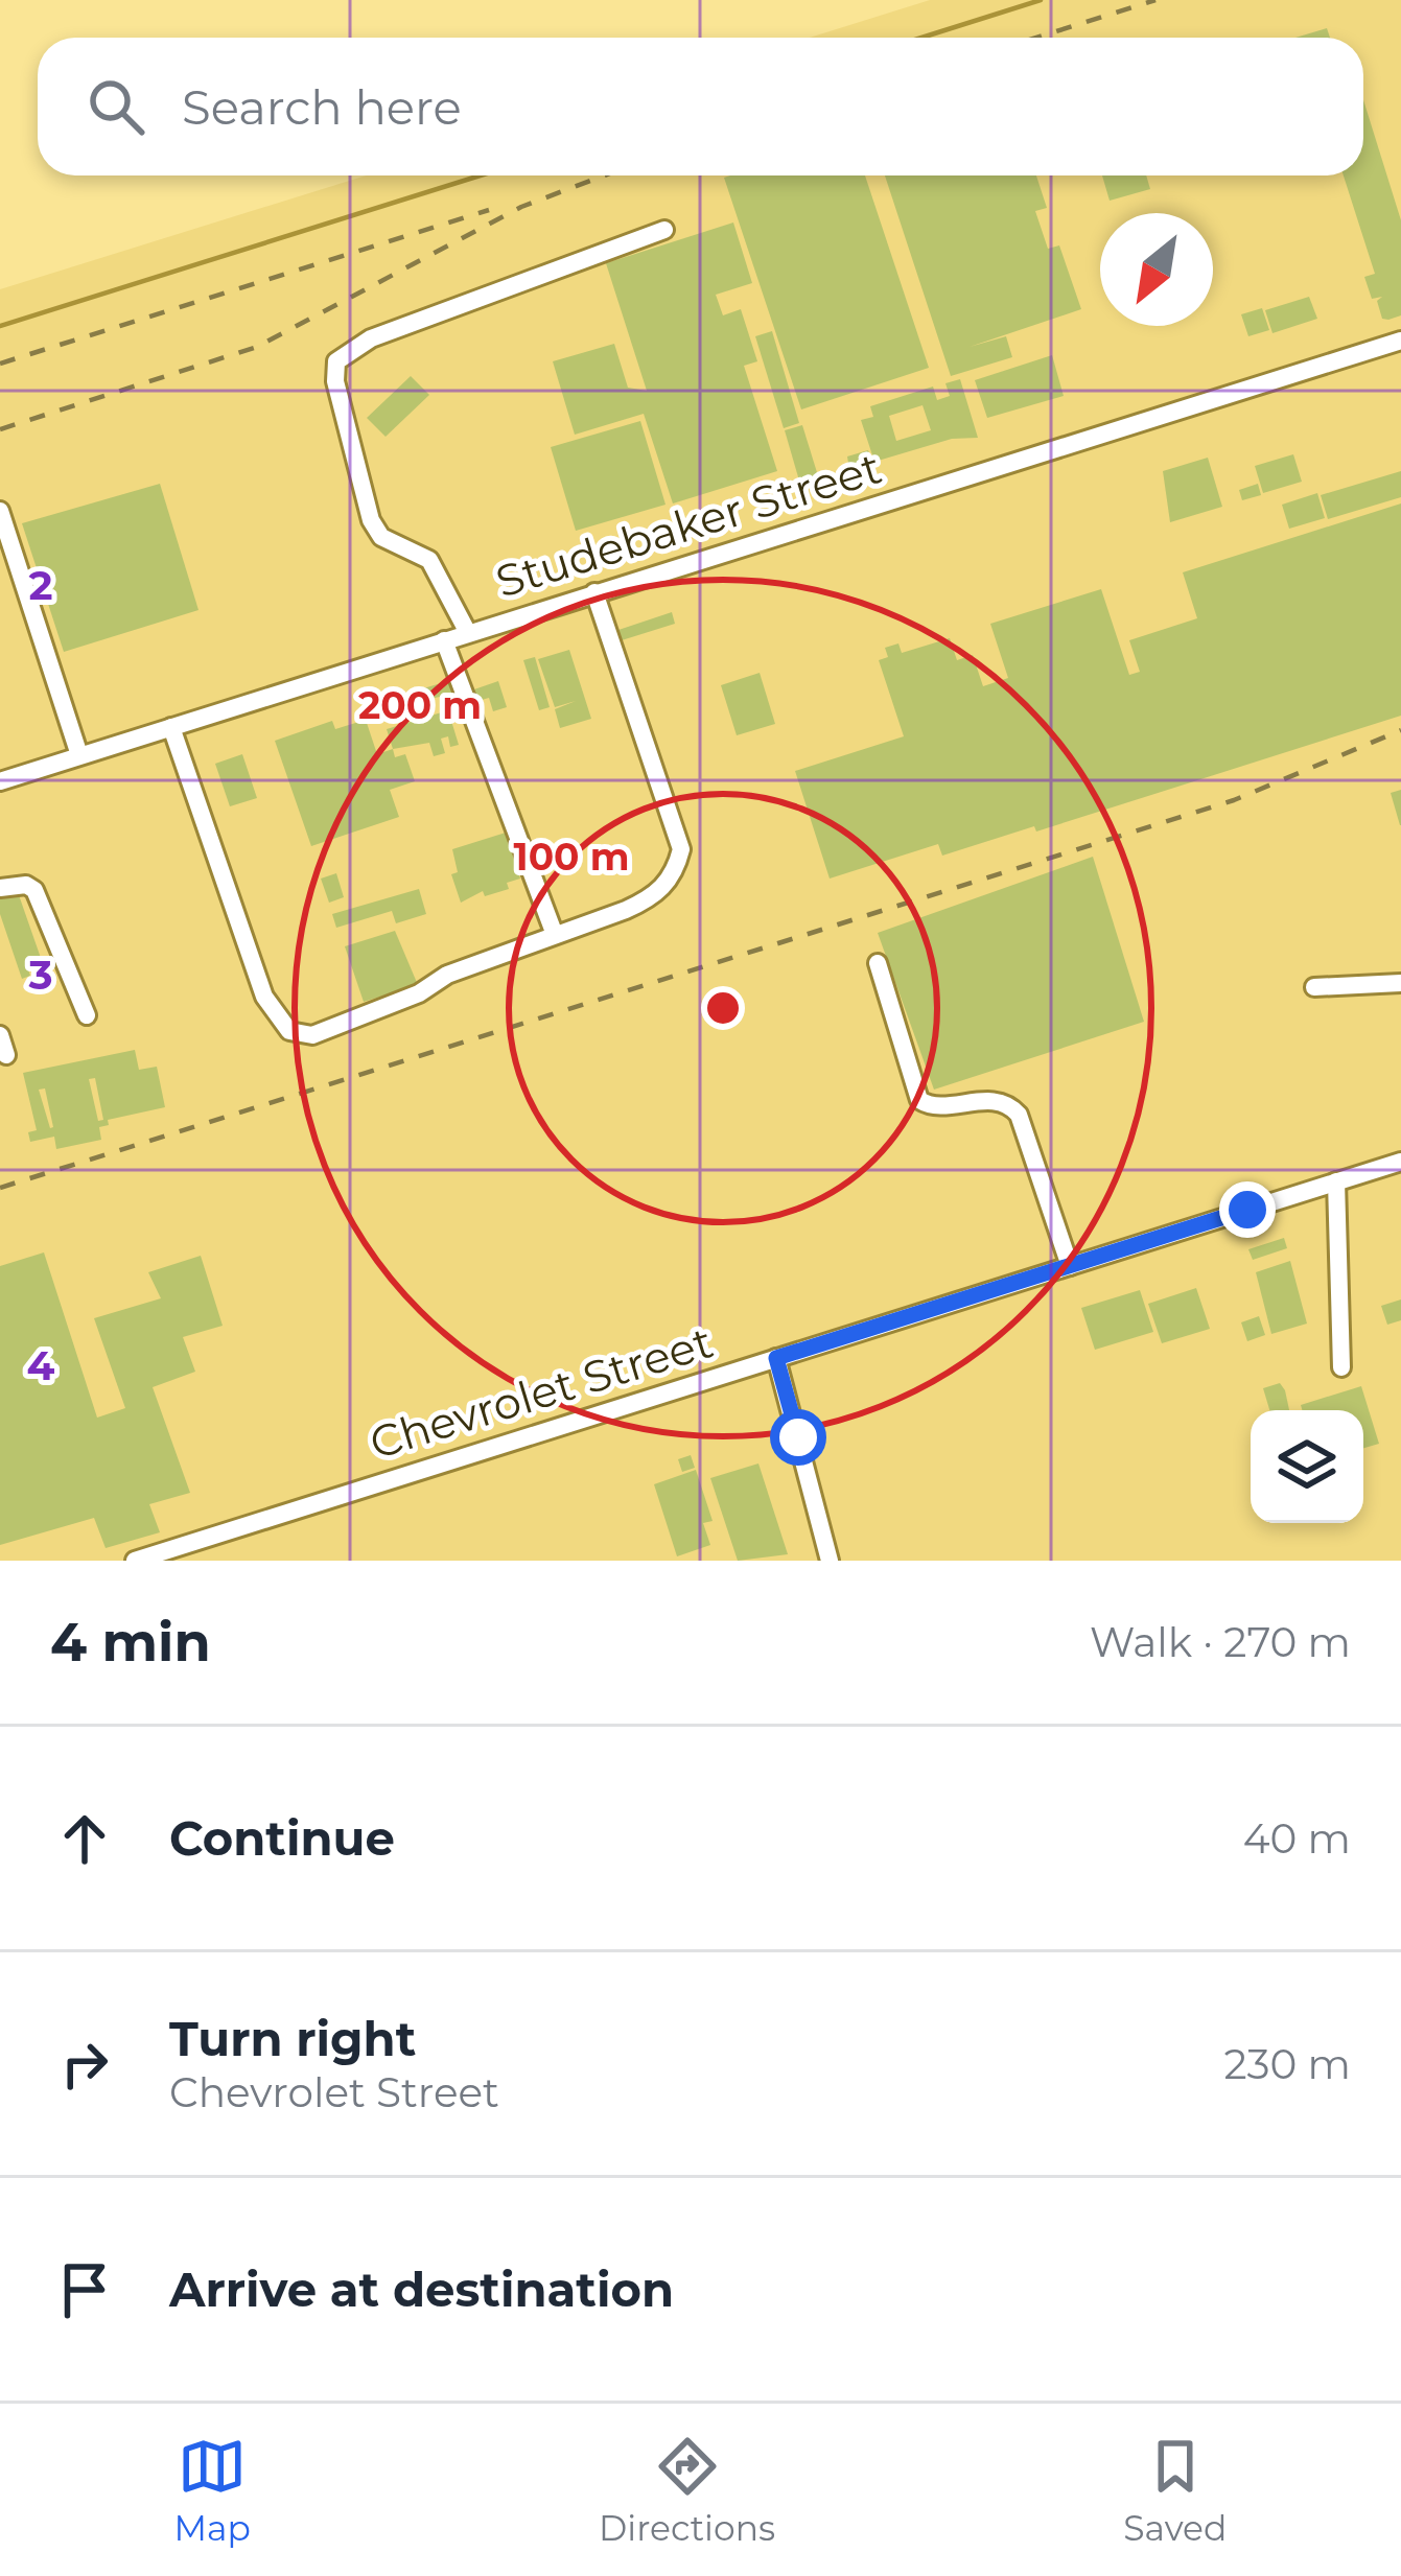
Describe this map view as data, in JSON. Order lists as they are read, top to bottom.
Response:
{
  "streets": {
    "lane": ["Studebaker Street", "Chevrolet Street"]
  },
  "north": "bottom left",
  "page": {
    "search": "Search here",
    "heading": ["4 min", "Walk · 270 m"],
    "list": [
      ["Continue", "40 m"],
      ["Turn right", "Chevrolet Street", "230 m"],
      "Arrive at destination"
    ],
    "nav": ["Map", "Directions", "Saved"]
  },
  "grid": {
    "rows": ["2", "3", "4"]
  },
  "rings": ["200 m", "100 m"]
}
